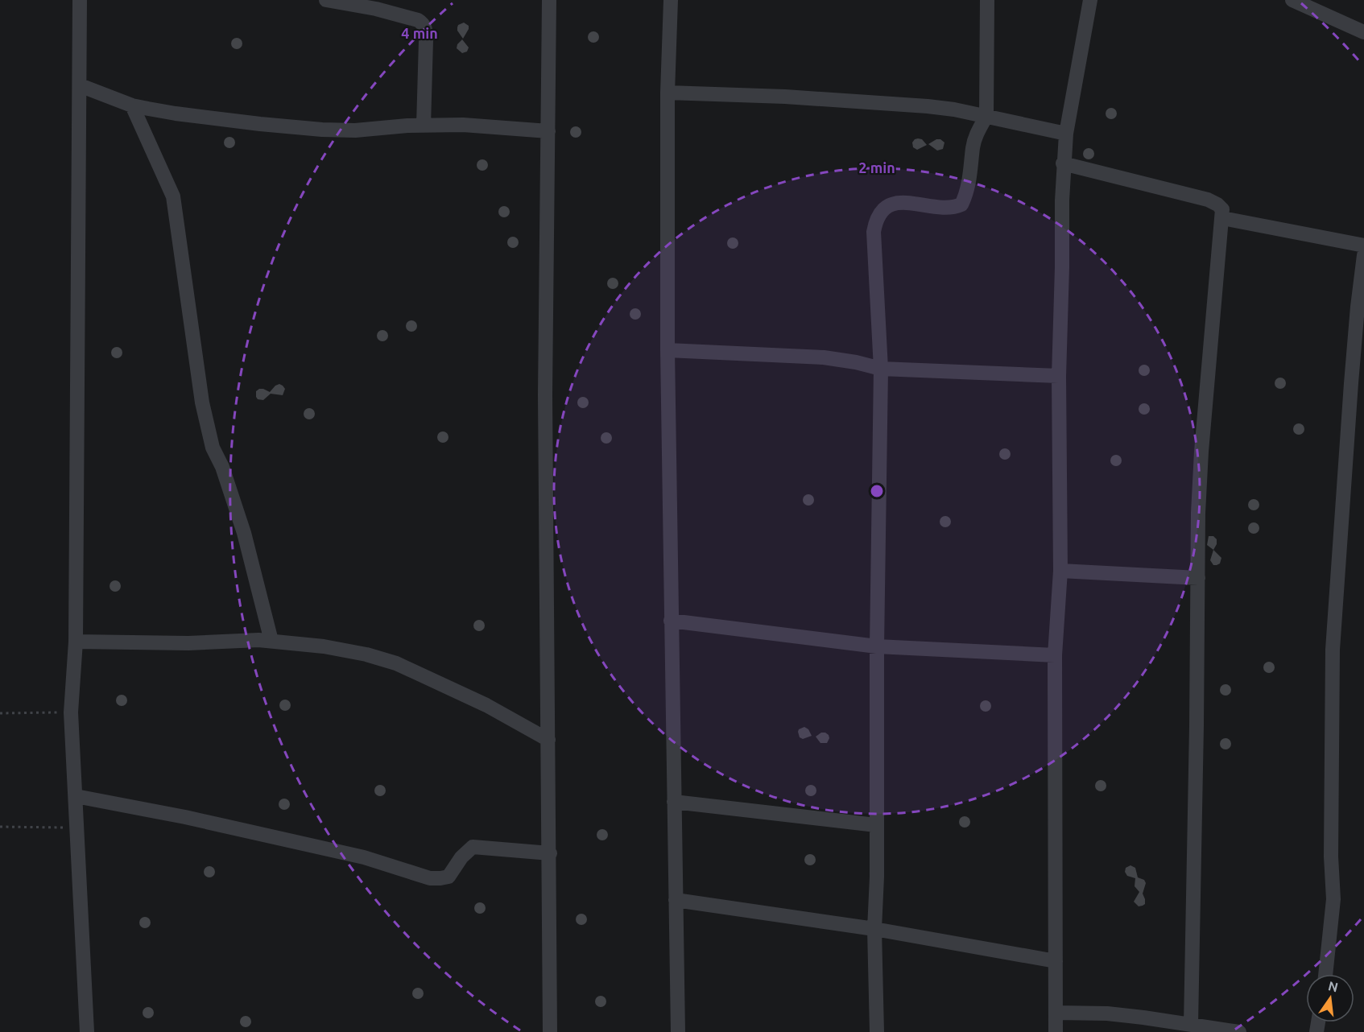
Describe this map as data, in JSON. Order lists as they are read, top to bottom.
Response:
{
  "north": "top",
  "rings": ["4 min", "2 min"]
}
